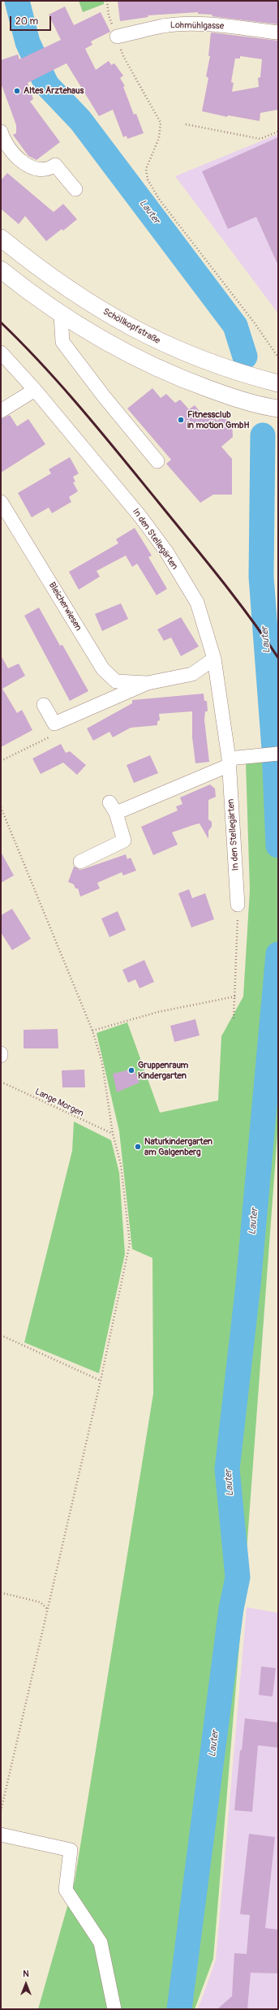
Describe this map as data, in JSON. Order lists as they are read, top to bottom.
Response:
{
  "streets": {
    "main road": ["Schöllkopfstraße"],
    "street": ["Lohmühlgasse", "In den Stellegärten", "Bleicherwiesen"],
    "path": ["Lange Morgen"]
  },
  "crossings": [
    ["In den Stellegärten", "Bleicherwiesen"]
  ],
  "water": ["Lauter"],
  "places": [
    "Altes Ärztehaus",
    "Fitnessclub in motion GmbH",
    "Gruppenraum Kindergarten",
    "Naturkindergarten am Galgenberg"
  ],
  "scale_bar": "20 m",
  "north": "top"
}
